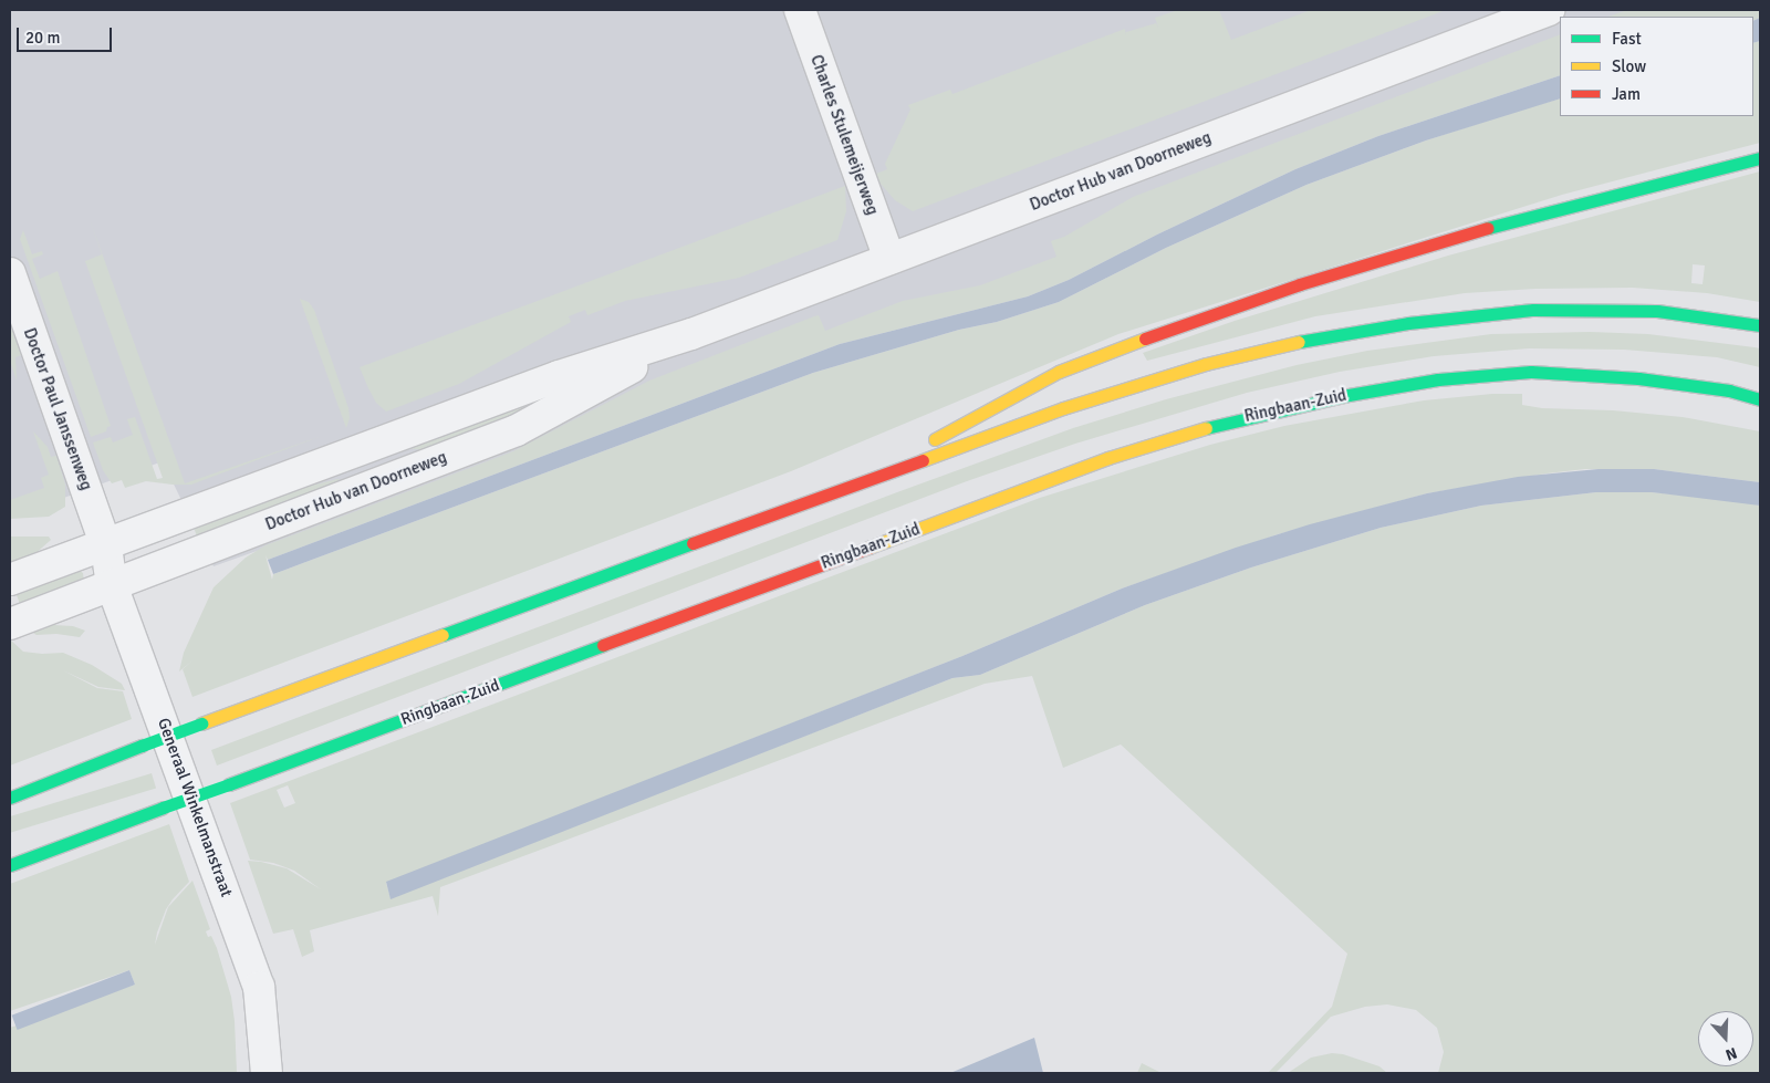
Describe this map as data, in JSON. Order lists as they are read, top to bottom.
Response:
{
  "streets": {
    "main road": ["Ringbaan-Zuid"],
    "street": [
      "Charles Stulemeijerweg",
      "Doctor Hub van Doorneweg",
      "Doctor Paul Janssenweg",
      "Generaal Winkelmanstraat"
    ]
  },
  "crossings": [
    ["Charles Stulemeijerweg", "Doctor Hub van Doorneweg"],
    ["Doctor Hub van Doorneweg", "Doctor Paul Janssenweg"],
    ["Doctor Hub van Doorneweg", "Generaal Winkelmanstraat"],
    ["Doctor Paul Janssenweg", "Generaal Winkelmanstraat"]
  ],
  "legend": ["Fast", "Slow", "Jam"],
  "scale_bar": "20 m",
  "north": "bottom"
}
